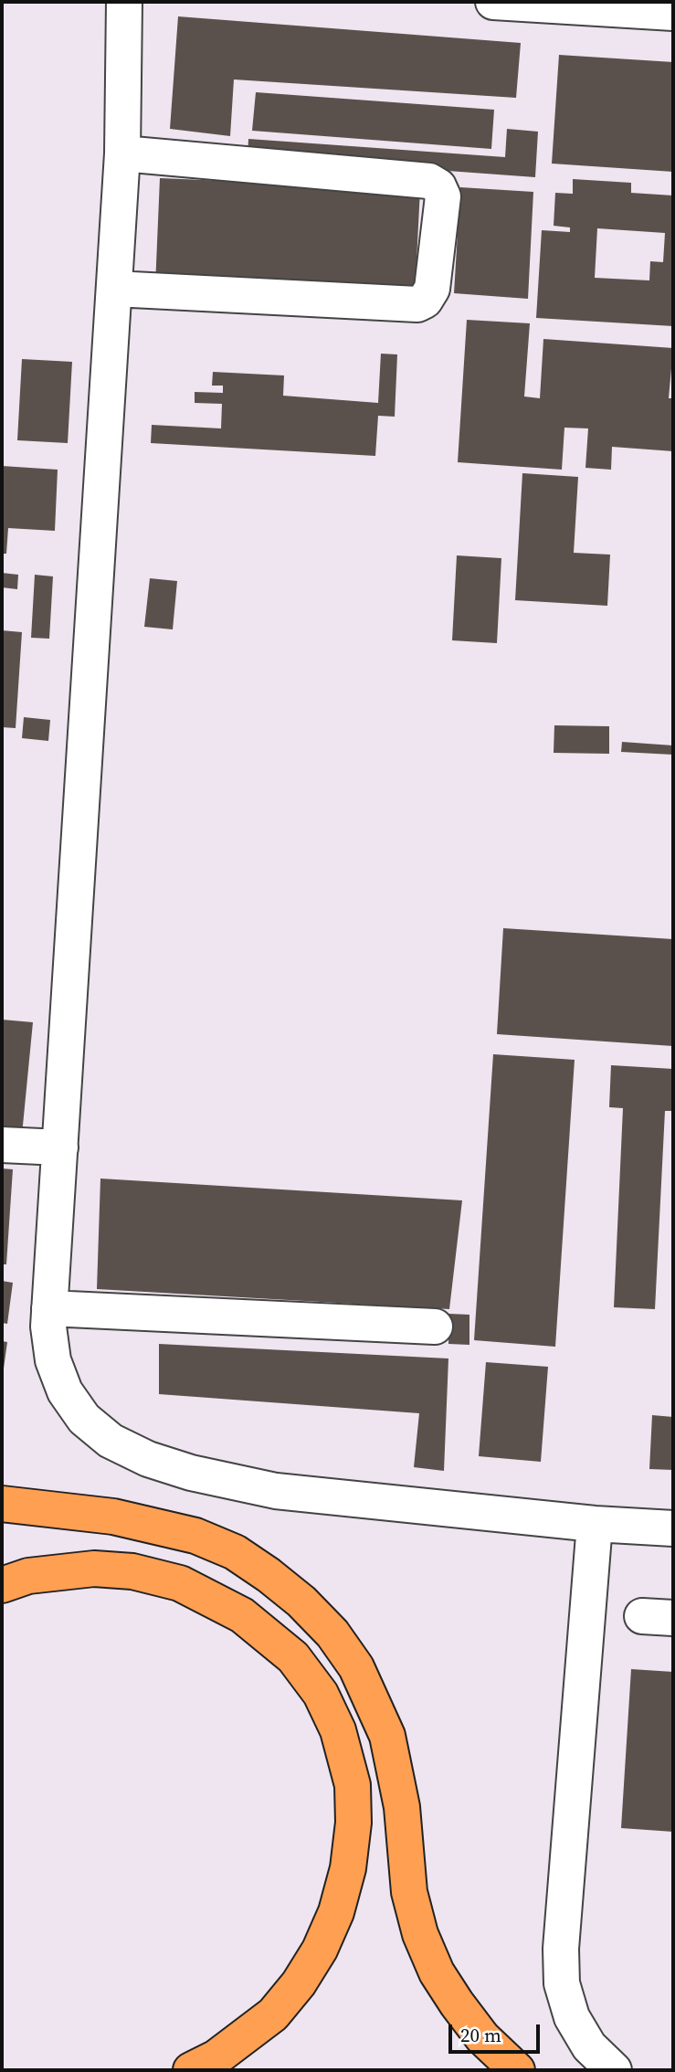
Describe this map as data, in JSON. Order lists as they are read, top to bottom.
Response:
{
  "scale_bar": "20 m"
}
